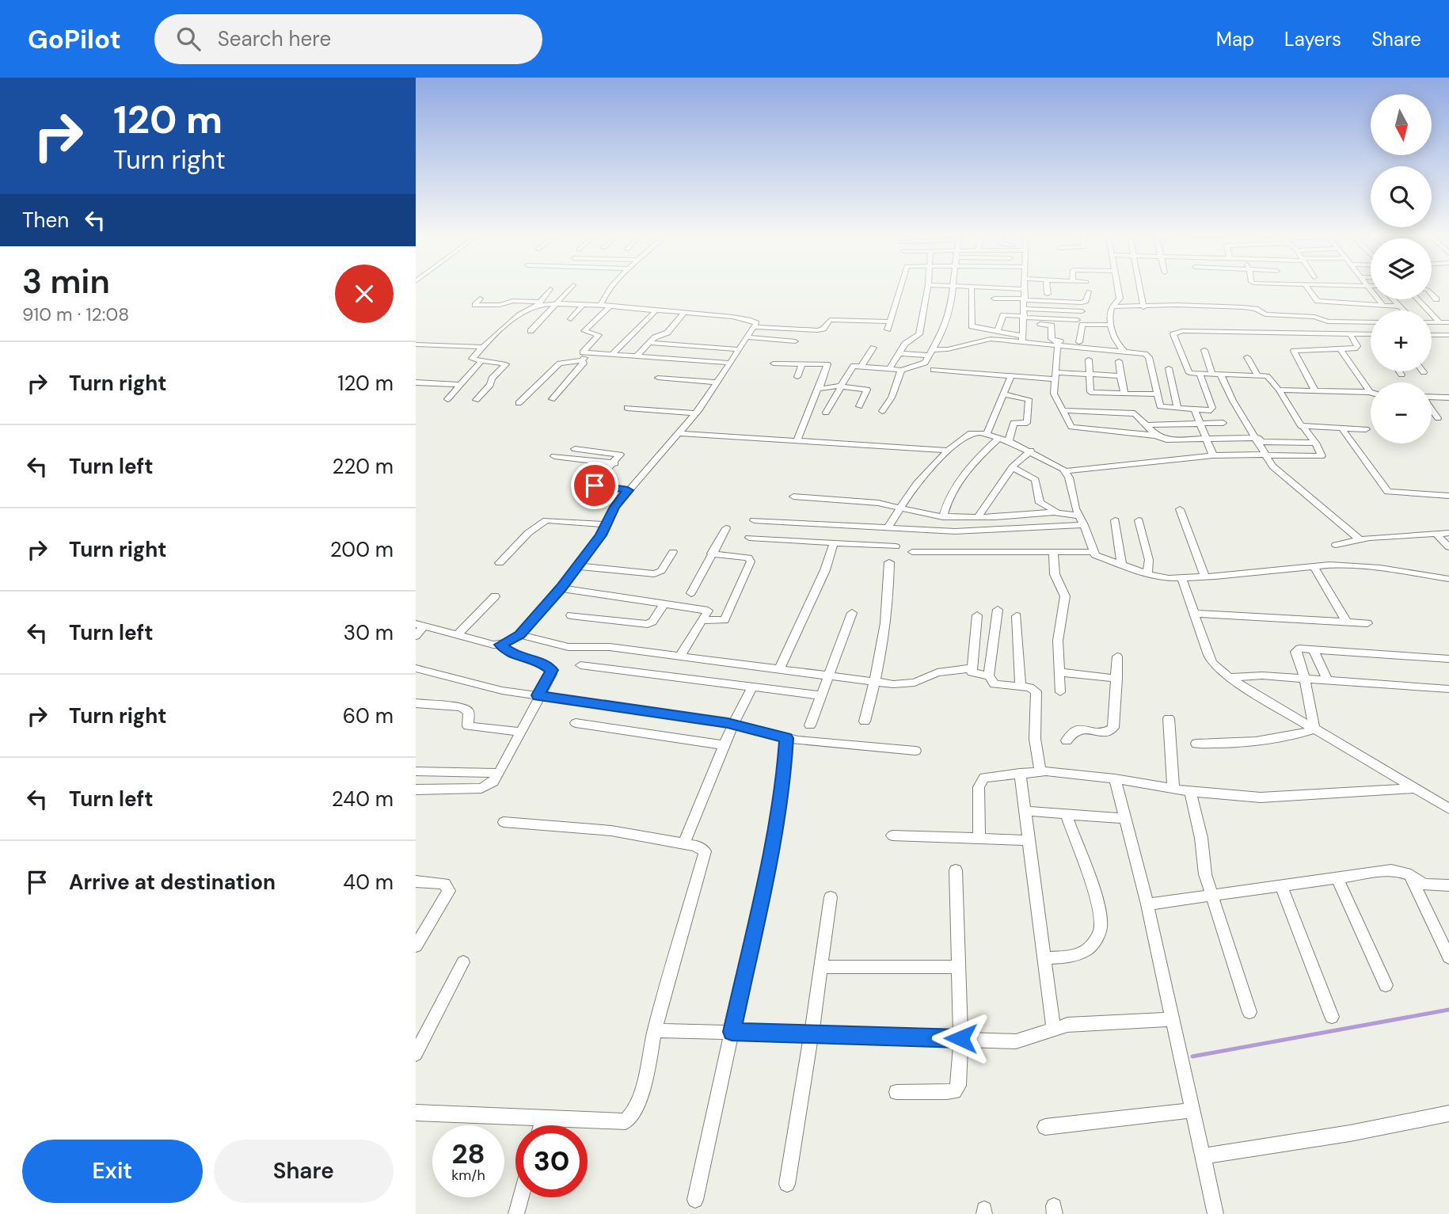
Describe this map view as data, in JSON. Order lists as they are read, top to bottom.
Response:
{
  "north": "bottom",
  "page": {
    "header": "GoPilot",
    "search": "Search here",
    "nav": ["Map", "Layers", "Share"],
    "turn": ["120 m", "Turn right"],
    "map_buttons": ["+", "−"],
    "then": "Then",
    "heading": ["3 min", "910 m · 12:08"],
    "list": [
      {
        "name": "Turn right",
        "value": "120 m"
      },
      {
        "name": "Turn left",
        "value": "220 m"
      },
      {
        "name": "Turn right",
        "value": "200 m"
      },
      {
        "name": "Turn left",
        "value": "30 m"
      },
      {
        "name": "Turn right",
        "value": "60 m"
      },
      {
        "name": "Turn left",
        "value": "240 m"
      },
      {
        "name": "Arrive at destination",
        "value": "40 m"
      }
    ],
    "speed": "28 km/h",
    "limit": "30",
    "buttons": ["Exit", "Share"]
  }
}
